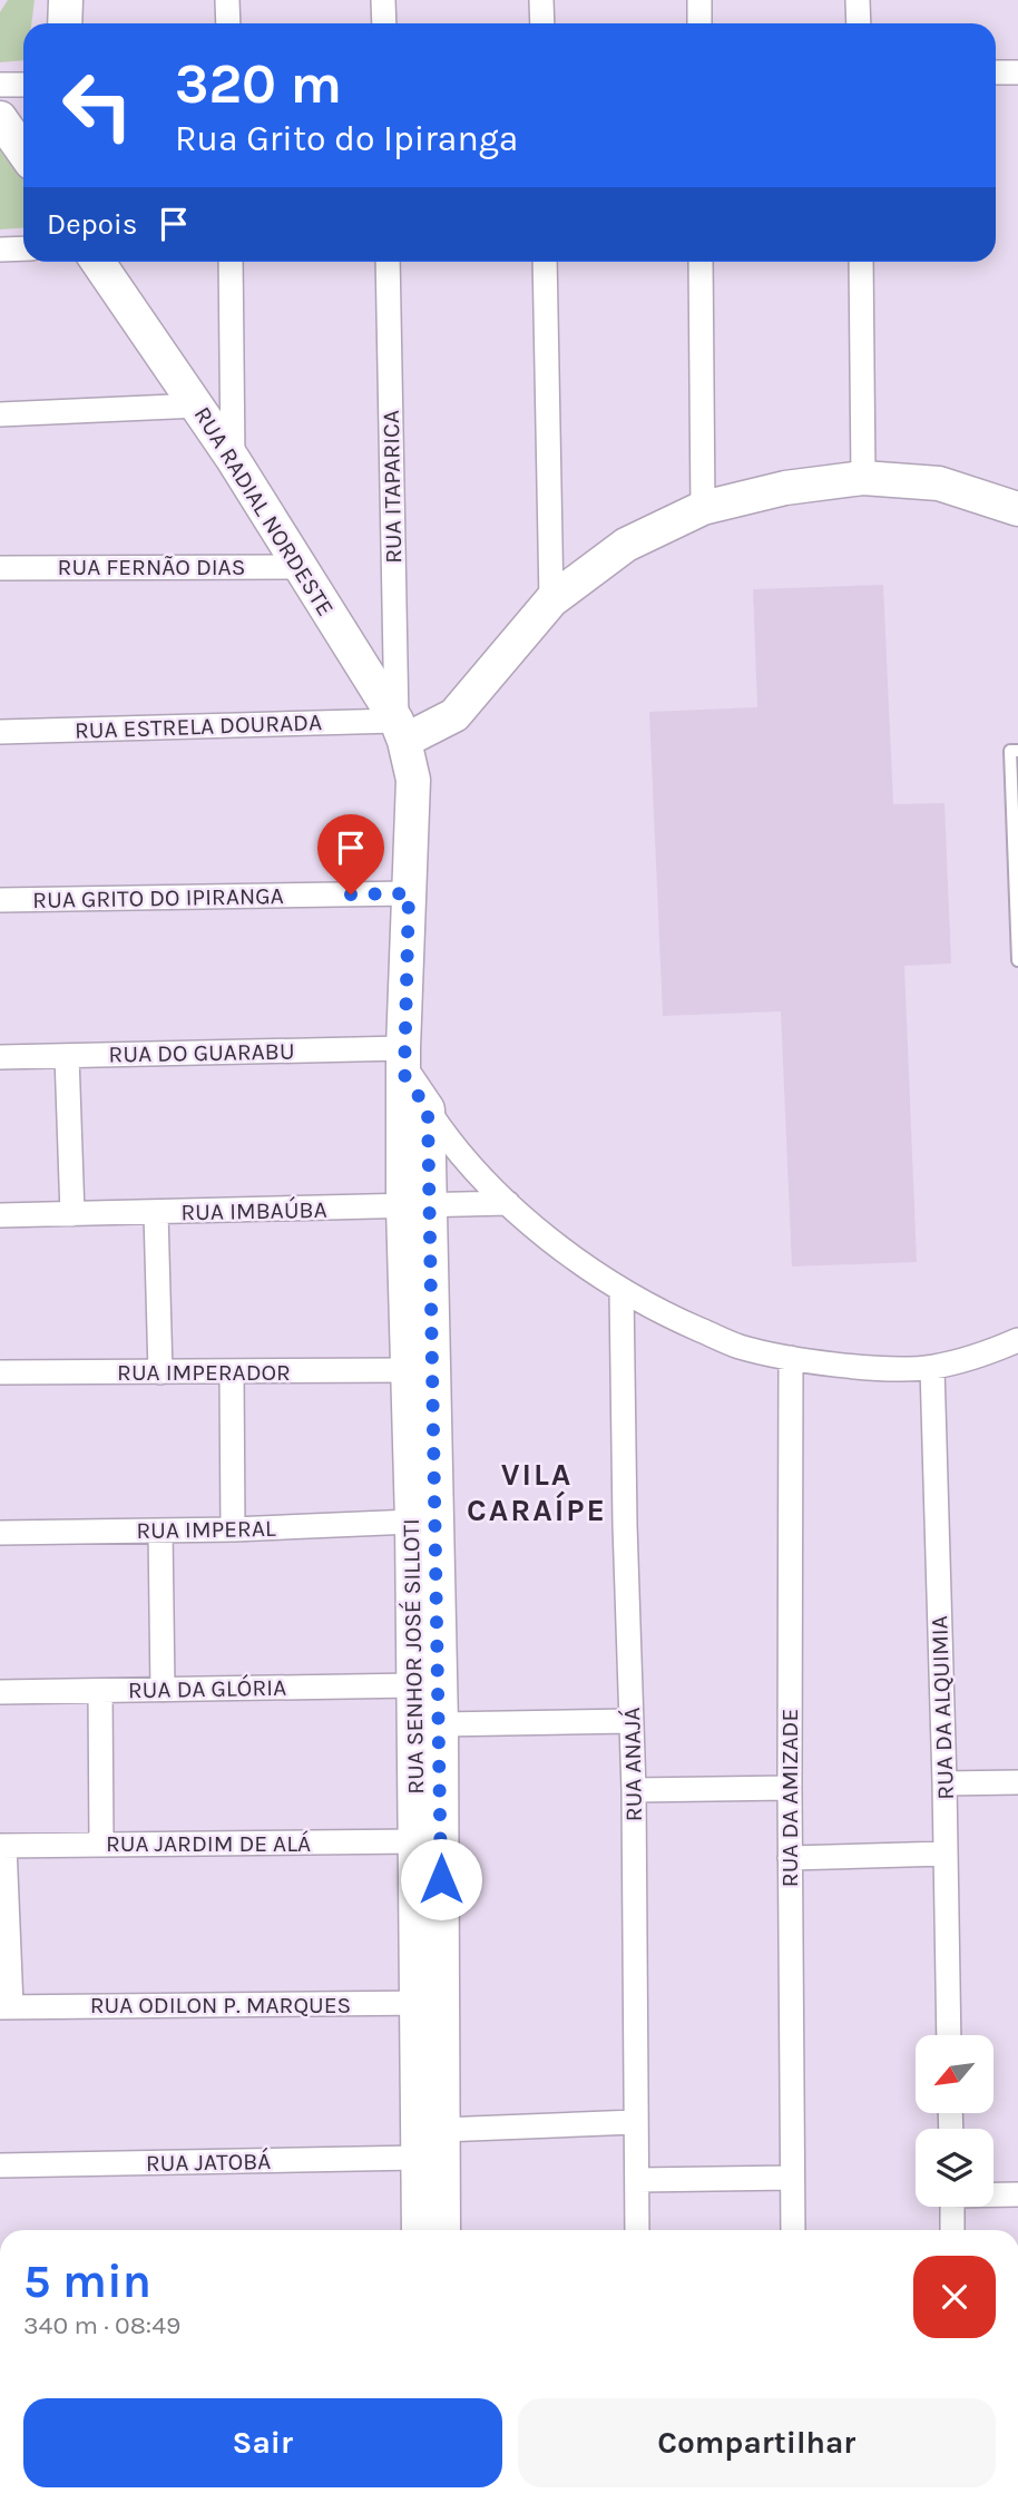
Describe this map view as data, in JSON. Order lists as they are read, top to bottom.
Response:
{
  "streets": {
    "street": [
      "RUA ITAPARICA",
      "RUA RADIAL NORDESTE",
      "RUA FERNÃO DIAS",
      "RUA ESTRELA DOURADA",
      "RUA GRITO DO IPIRANGA",
      "RUA DO GUARABU",
      "RUA IMBAÚBA",
      "RUA IMPERADOR",
      "RUA IMPERAL",
      "RUA SENHOR JOSÉ SILLOTI",
      "RUA DA GLÓRIA",
      "RUA DA ALQUIMIA",
      "RUA ANAJÁ",
      "RUA DA AMIZADE",
      "RUA JARDIM DE ALÁ",
      "RUA ODILON P. MARQUES",
      "RUA JATOBÁ"
    ]
  },
  "crossings": [
    ["RUA ITAPARICA", "RUA RADIAL NORDESTE"],
    ["RUA ITAPARICA", "RUA ESTRELA DOURADA"],
    ["RUA RADIAL NORDESTE", "RUA FERNÃO DIAS"],
    ["RUA RADIAL NORDESTE", "RUA ESTRELA DOURADA"],
    ["RUA RADIAL NORDESTE", "RUA SENHOR JOSÉ SILLOTI"],
    ["RUA GRITO DO IPIRANGA", "RUA SENHOR JOSÉ SILLOTI"],
    ["RUA DO GUARABU", "RUA SENHOR JOSÉ SILLOTI"],
    ["RUA IMBAÚBA", "RUA SENHOR JOSÉ SILLOTI"],
    ["RUA IMPERADOR", "RUA SENHOR JOSÉ SILLOTI"],
    ["RUA IMPERAL", "RUA SENHOR JOSÉ SILLOTI"],
    ["RUA SENHOR JOSÉ SILLOTI", "RUA DA GLÓRIA"],
    ["RUA SENHOR JOSÉ SILLOTI", "RUA JARDIM DE ALÁ"],
    ["RUA SENHOR JOSÉ SILLOTI", "RUA ODILON P. MARQUES"],
    ["RUA SENHOR JOSÉ SILLOTI", "RUA JATOBÁ"]
  ],
  "districts": ["VILA CARAÍPE"],
  "north": "bottom left",
  "page": {
    "turn": ["320 m", "Rua Grito do Ipiranga"],
    "then": "Depois",
    "heading": ["5 min", "340 m · 08:49"],
    "buttons": ["Sair", "Compartilhar"]
  }
}
